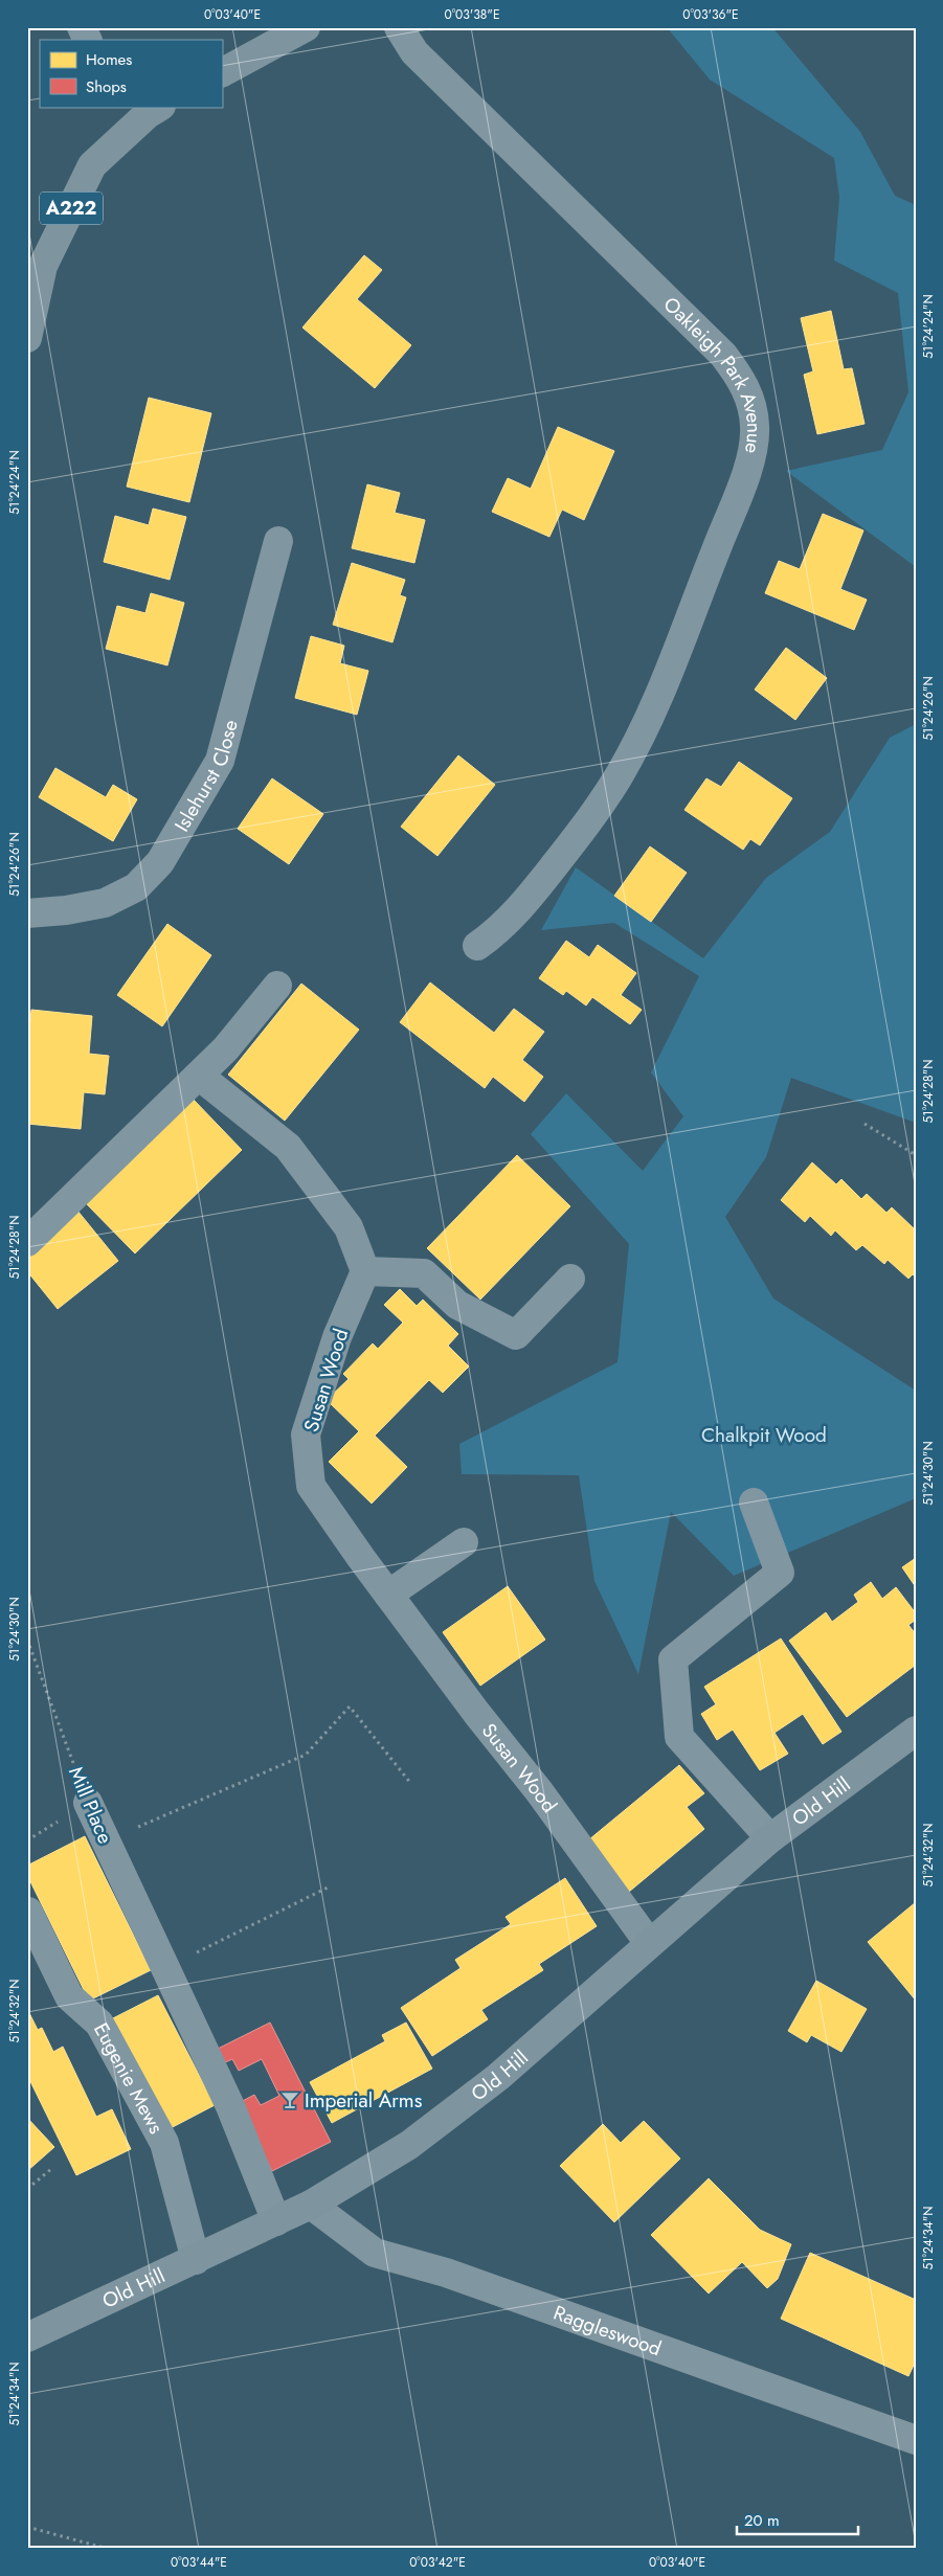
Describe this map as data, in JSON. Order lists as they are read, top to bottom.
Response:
{
  "streets": {
    "main road": ["A222", "Old Hill"],
    "street": [
      "Oakleigh Park Avenue",
      "Islehurst Close",
      "Susan Wood",
      "Mill Place",
      "Eugenie Mews",
      "Raggleswood"
    ]
  },
  "crossings": [
    ["Susan Wood", "Old Hill"],
    ["Old Hill", "Mill Place"],
    ["Old Hill", "Eugenie Mews"],
    ["Old Hill", "Raggleswood"]
  ],
  "parks": ["Chalkpit Wood"],
  "places": {
    "bar": ["Imperial Arms"]
  },
  "legend": ["Homes", "Shops"],
  "scale_bar": "20 m",
  "coordinates": [
    "0°03'40\"E",
    "0°03'38\"E",
    "0°03'36\"E",
    "51°24'24\"N",
    "51°24'26\"N",
    "51°24'28\"N",
    "51°24'30\"N",
    "51°24'32\"N",
    "51°24'34\"N",
    "0°03'44\"E",
    "0°03'42\"E"
  ]
}
